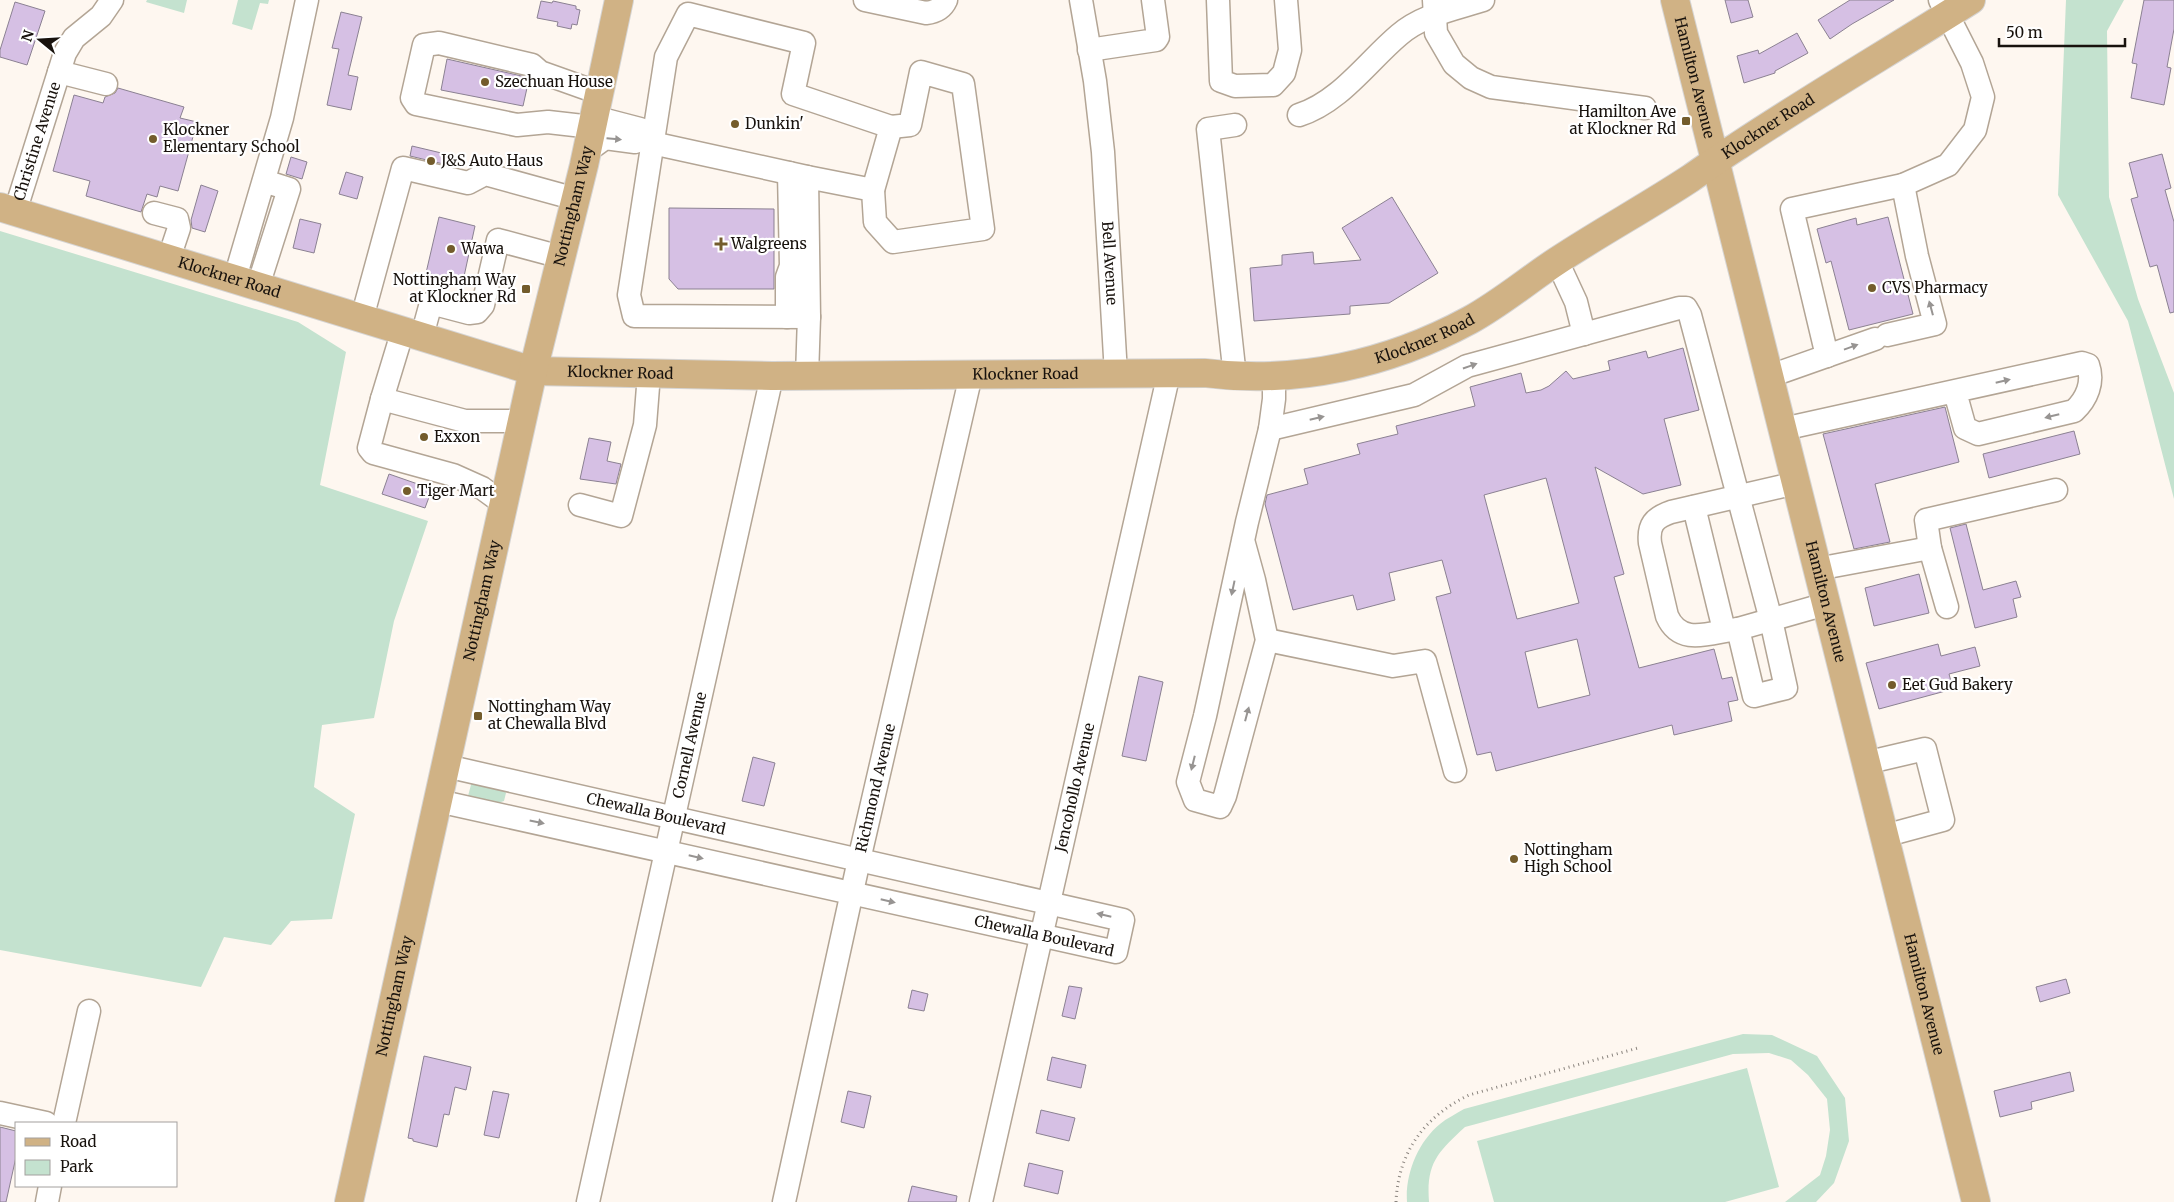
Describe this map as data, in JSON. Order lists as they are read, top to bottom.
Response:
{
  "streets": {
    "main road": ["Hamilton Avenue", "Klockner Road", "Nottingham Way"],
    "street": [
      "Christine Avenue",
      "Bell Avenue",
      "Cornell Avenue",
      "Richmond Avenue",
      "Jencohollo Avenue",
      "Chewalla Boulevard"
    ]
  },
  "crossings": [
    ["Hamilton Avenue", "Klockner Road"],
    ["Klockner Road", "Christine Avenue"],
    ["Klockner Road", "Nottingham Way"],
    ["Klockner Road", "Bell Avenue"],
    ["Klockner Road", "Cornell Avenue"],
    ["Klockner Road", "Richmond Avenue"],
    ["Klockner Road", "Jencohollo Avenue"],
    ["Nottingham Way", "Chewalla Boulevard"],
    ["Cornell Avenue", "Chewalla Boulevard"],
    ["Richmond Avenue", "Chewalla Boulevard"],
    ["Jencohollo Avenue", "Chewalla Boulevard"]
  ],
  "places": {
    "other": [
      "Szechuan House",
      "Dunkin'",
      "Klockner Elementary School",
      "J&S Auto Haus",
      "Wawa",
      "CVS Pharmacy",
      "Exxon",
      "Tiger Mart",
      "Eet Gud Bakery",
      "Nottingham High School"
    ],
    "transit": ["Hamilton Ave at Klockner Rd", "Nottingham Way at Klockner Rd", "Nottingham Way at Chewalla Blvd"],
    "health": ["Walgreens"]
  },
  "legend": ["Road", "Park"],
  "scale_bar": "50 m",
  "north": "left"
}
